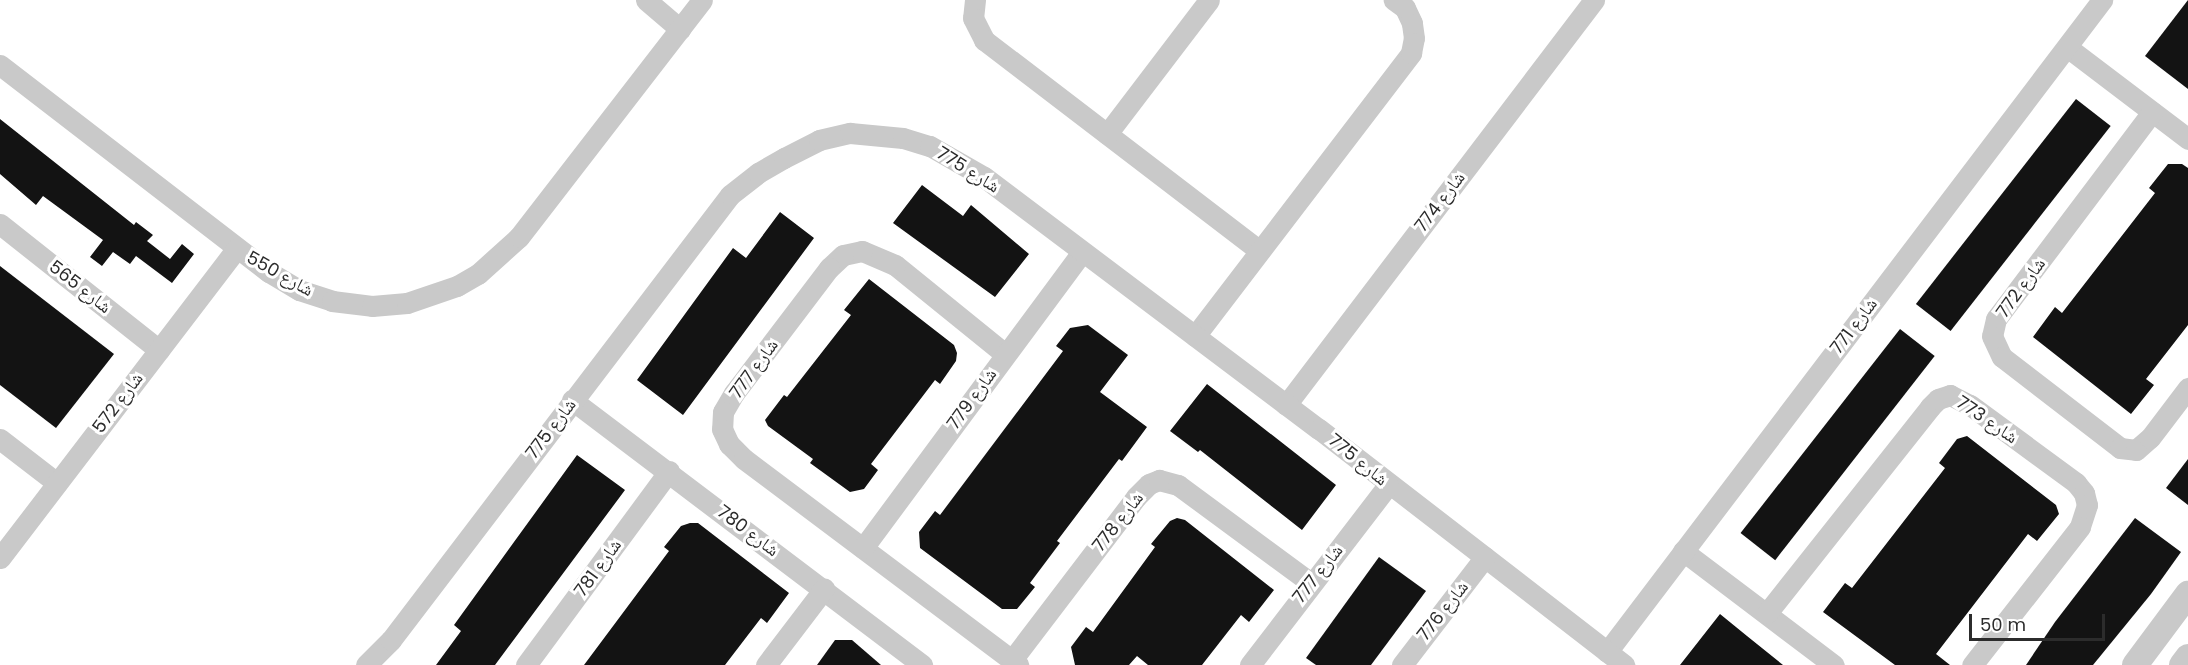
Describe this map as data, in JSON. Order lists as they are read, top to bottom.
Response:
{
  "streets": {
    "street": [
      "شارع 775",
      "شارع 774",
      "شارع 550",
      "شارع 565",
      "شارع 772",
      "شارع 771",
      "شارع 777",
      "شارع 779",
      "شارع 572",
      "شارع 773",
      "شارع 778",
      "شارع 780",
      "شارع 781",
      "شارع 776"
    ]
  },
  "crossings": [
    ["شارع 775", "شارع 774"],
    ["شارع 775", "شارع 771"],
    ["شارع 775", "شارع 777"],
    ["شارع 775", "شارع 779"],
    ["شارع 775", "شارع 780"],
    ["شارع 775", "شارع 776"],
    ["شارع 550", "شارع 572"],
    ["شارع 565", "شارع 572"],
    ["شارع 777", "شارع 779"],
    ["شارع 777", "شارع 778"],
    ["شارع 780", "شارع 781"]
  ],
  "scale_bar": "50 m"
}
